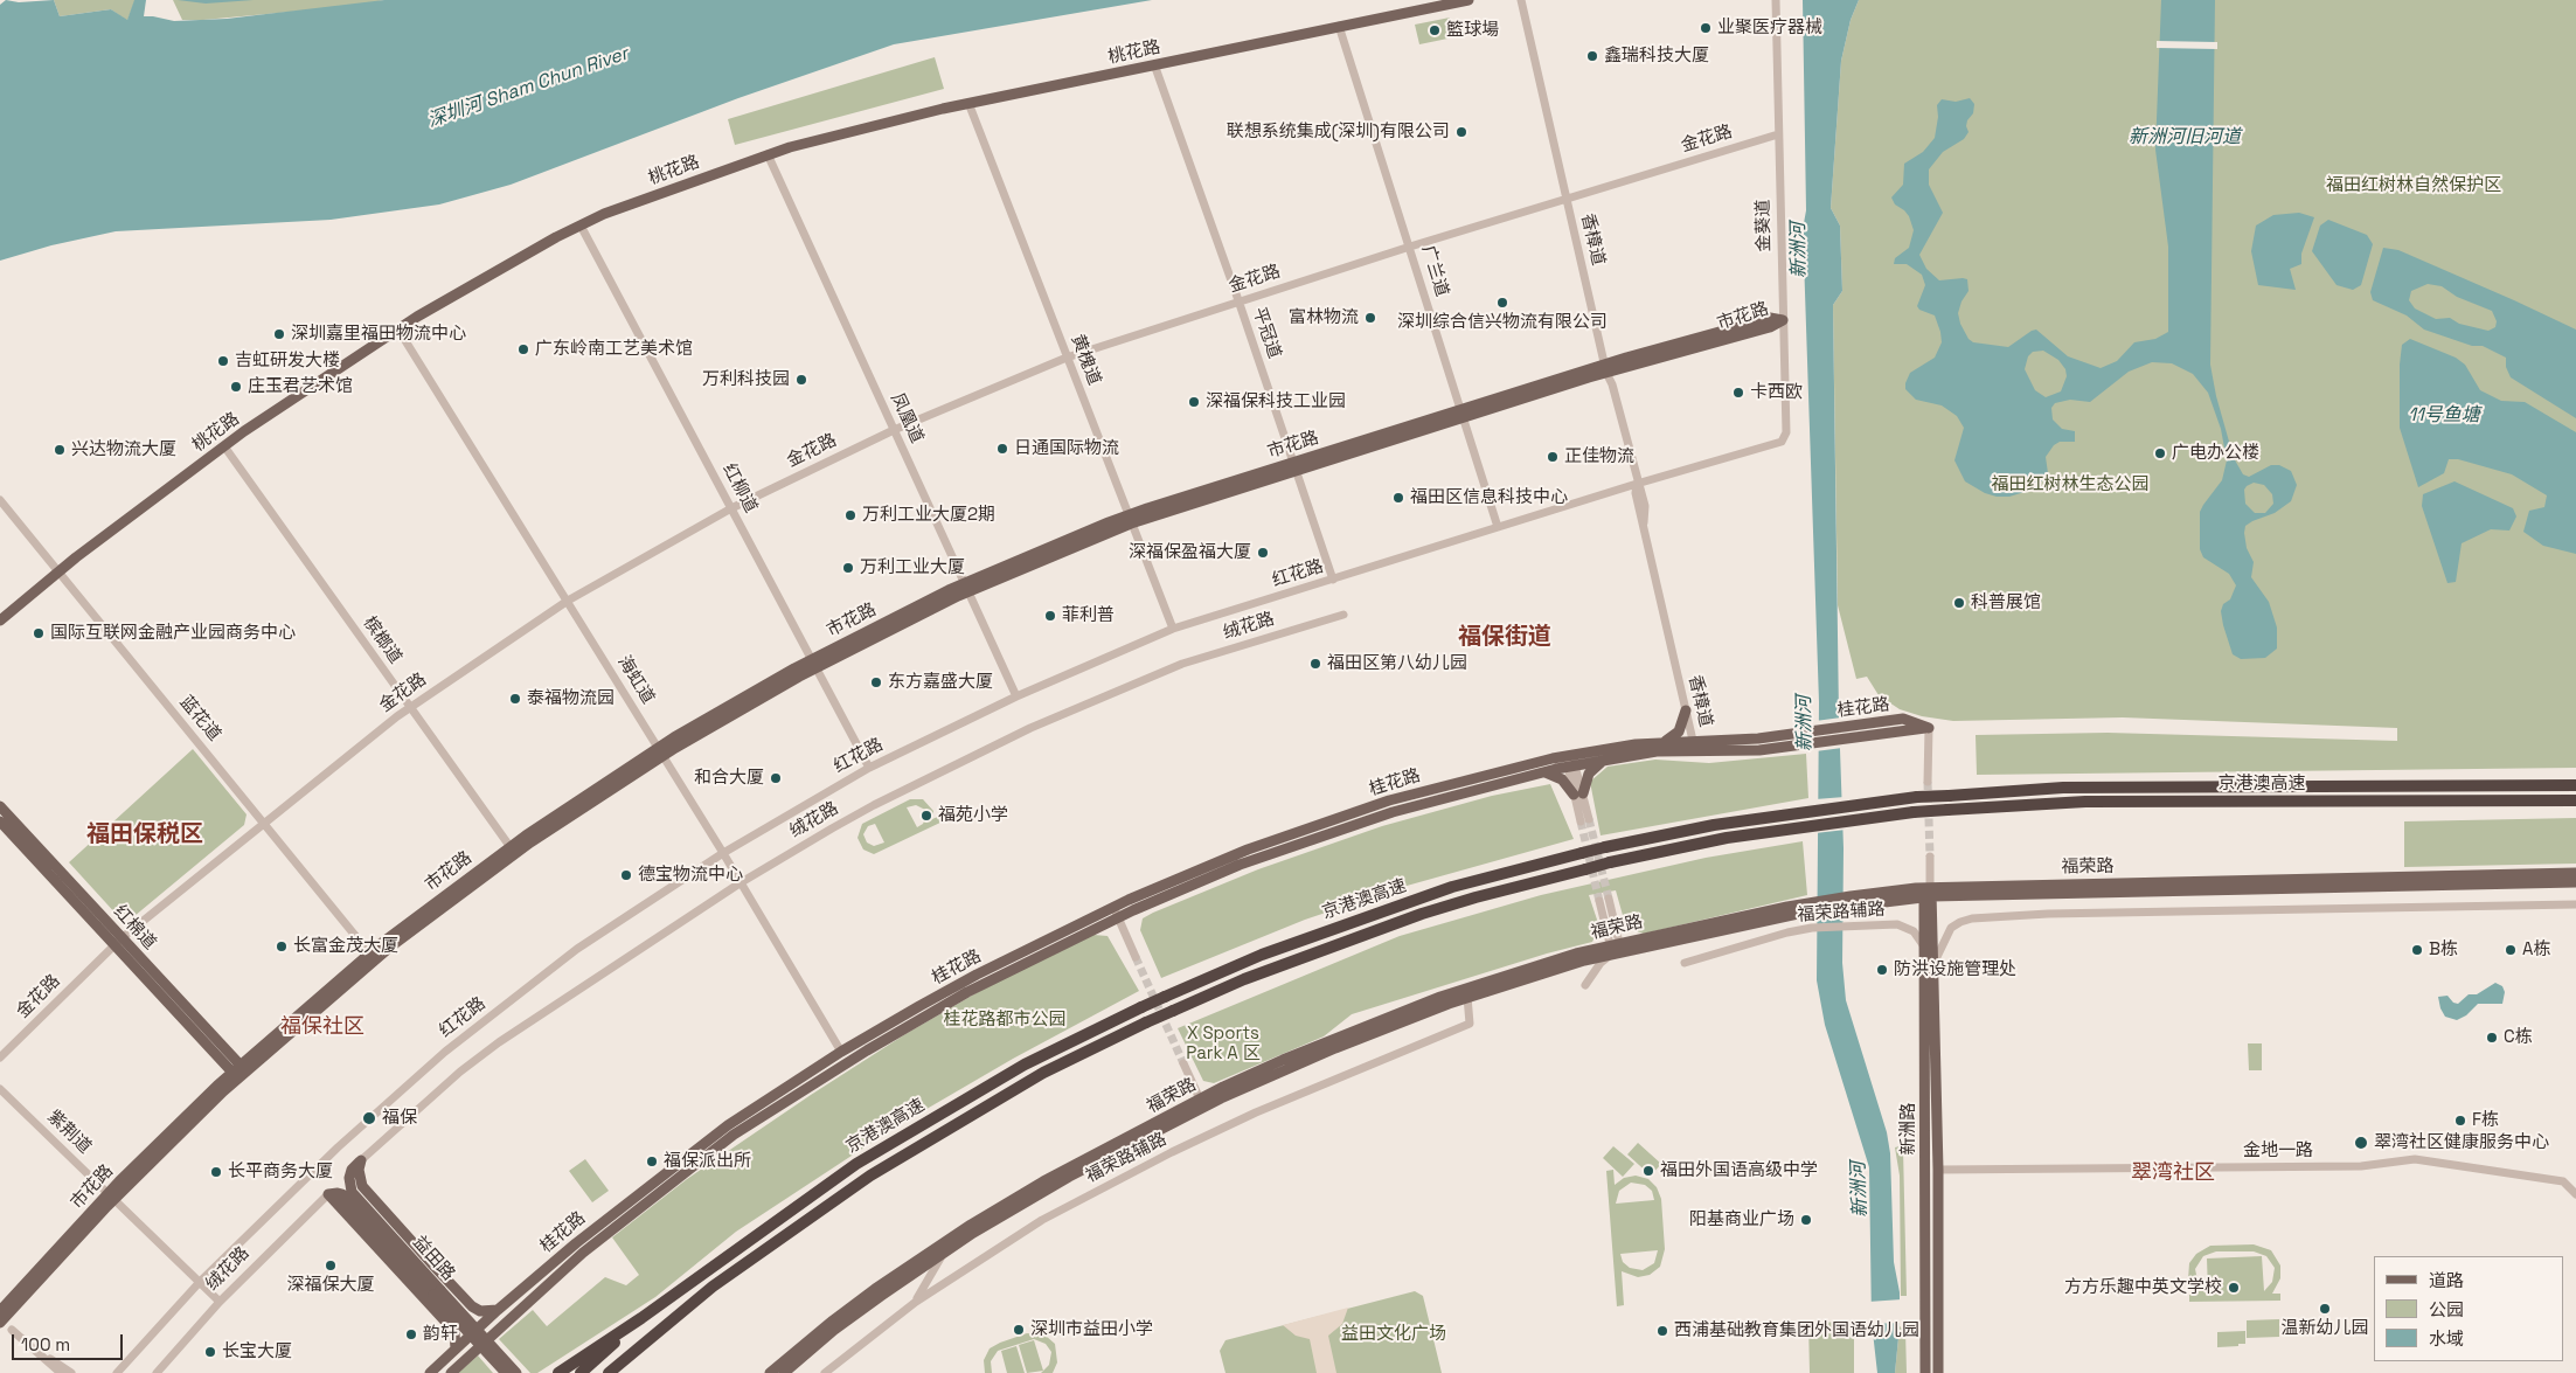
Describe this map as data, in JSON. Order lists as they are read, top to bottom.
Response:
{
  "streets": {
    "highway": ["京港澳高速"],
    "main road": [
      "桃花路",
      "市花路",
      "桂花路",
      "福荣路",
      "红棉道",
      "新洲路",
      "益田路"
    ],
    "street": [
      "金花路",
      "金葵道",
      "香樟道",
      "广兰道",
      "平冠道",
      "黄槐道",
      "凤凰道",
      "红柳道",
      "红花路",
      "绒花路",
      "槟榔道",
      "海虹道",
      "蓝花道",
      "福荣路辅路",
      "紫荆道",
      "金地一路"
    ]
  },
  "crossings": [
    ["桃花路", "广兰道"],
    ["桃花路", "平冠道"],
    ["桃花路", "黄槐道"],
    ["桃花路", "凤凰道"],
    ["桃花路", "红柳道"],
    ["桃花路", "槟榔道"],
    ["桃花路", "海虹道"],
    ["桃花路", "蓝花道"],
    ["金花路", "金葵道"],
    ["金花路", "香樟道"],
    ["金花路", "广兰道"],
    ["金花路", "平冠道"],
    ["金花路", "黄槐道"],
    ["金花路", "凤凰道"],
    ["金花路", "红柳道"],
    ["金花路", "槟榔道"],
    ["金花路", "海虹道"],
    ["金花路", "蓝花道"],
    ["金花路", "红棉道"],
    ["金葵道", "市花路"],
    ["金葵道", "红花路"],
    ["香樟道", "市花路"],
    ["香樟道", "红花路"],
    ["香樟道", "桂花路"],
    ["广兰道", "市花路"],
    ["广兰道", "红花路"],
    ["市花路", "平冠道"],
    ["市花路", "黄槐道"],
    ["市花路", "凤凰道"],
    ["市花路", "红柳道"],
    ["市花路", "槟榔道"],
    ["市花路", "海虹道"],
    ["市花路", "蓝花道"],
    ["市花路", "红棉道"],
    ["市花路", "紫荆道"],
    ["平冠道", "红花路"],
    ["黄槐道", "红花路"],
    ["凤凰道", "红花路"],
    ["红柳道", "红花路"],
    ["红花路", "海虹道"],
    ["红花路", "紫荆道"],
    ["绒花路", "海虹道"],
    ["绒花路", "紫荆道"],
    ["绒花路", "益田路"],
    ["海虹道", "桂花路"],
    ["福荣路", "福荣路辅路"],
    ["福荣路", "新洲路"],
    ["福荣路辅路", "新洲路"],
    ["新洲路", "金地一路"]
  ],
  "districts": [
    "福保街道",
    "福田保税区",
    "福保社区",
    "翠湾社区"
  ],
  "water": [
    "深圳河 Sham Chun River",
    "新洲河旧河道",
    "新洲河",
    "11号鱼塘"
  ],
  "parks": [
    "福田红树林自然保护区",
    "福田红树林生态公园",
    "桂花路都市公园",
    "X Sports Park A 区",
    "益田文化广场"
  ],
  "places": [
    "业聚医疗器械",
    "籃球場",
    "鑫瑞科技大厦",
    "联想系统集成(深圳)有限公司",
    "深圳综合信兴物流有限公司",
    "富林物流",
    "深圳嘉里福田物流中心",
    "广东岭南工艺美术馆",
    "吉虹研发大楼",
    "万利科技园",
    "庄玉君艺术馆",
    "卡西欧",
    "深福保科技工业园",
    "日通国际物流",
    "兴达物流大厦",
    "广电办公楼",
    "正佳物流",
    "福田区信息科技中心",
    "万利工业大厦2期",
    "深福保盈福大厦",
    "万利工业大厦",
    "科普展馆",
    "菲利普",
    "国际互联网金融产业园商务中心",
    "福田区第八幼儿园",
    "东方嘉盛大厦",
    "泰福物流园",
    "和合大厦",
    "福苑小学",
    "德宝物流中心",
    "长富金茂大厦",
    "B栋",
    "A栋",
    "防洪设施管理处",
    "C栋",
    "福保",
    "F栋",
    "翠湾社区健康服务中心",
    "福保派出所",
    "福田外国语高级中学",
    "长平商务大厦",
    "阳基商业广场",
    "深福保大厦",
    "方方乐趣中英文学校",
    "温新幼儿园",
    "深圳市益田小学",
    "西浦基础教育集团外国语幼儿园",
    "韵轩",
    "长宝大厦"
  ],
  "legend": ["道路", "公园", "水域"],
  "scale_bar": "100 m"
}
